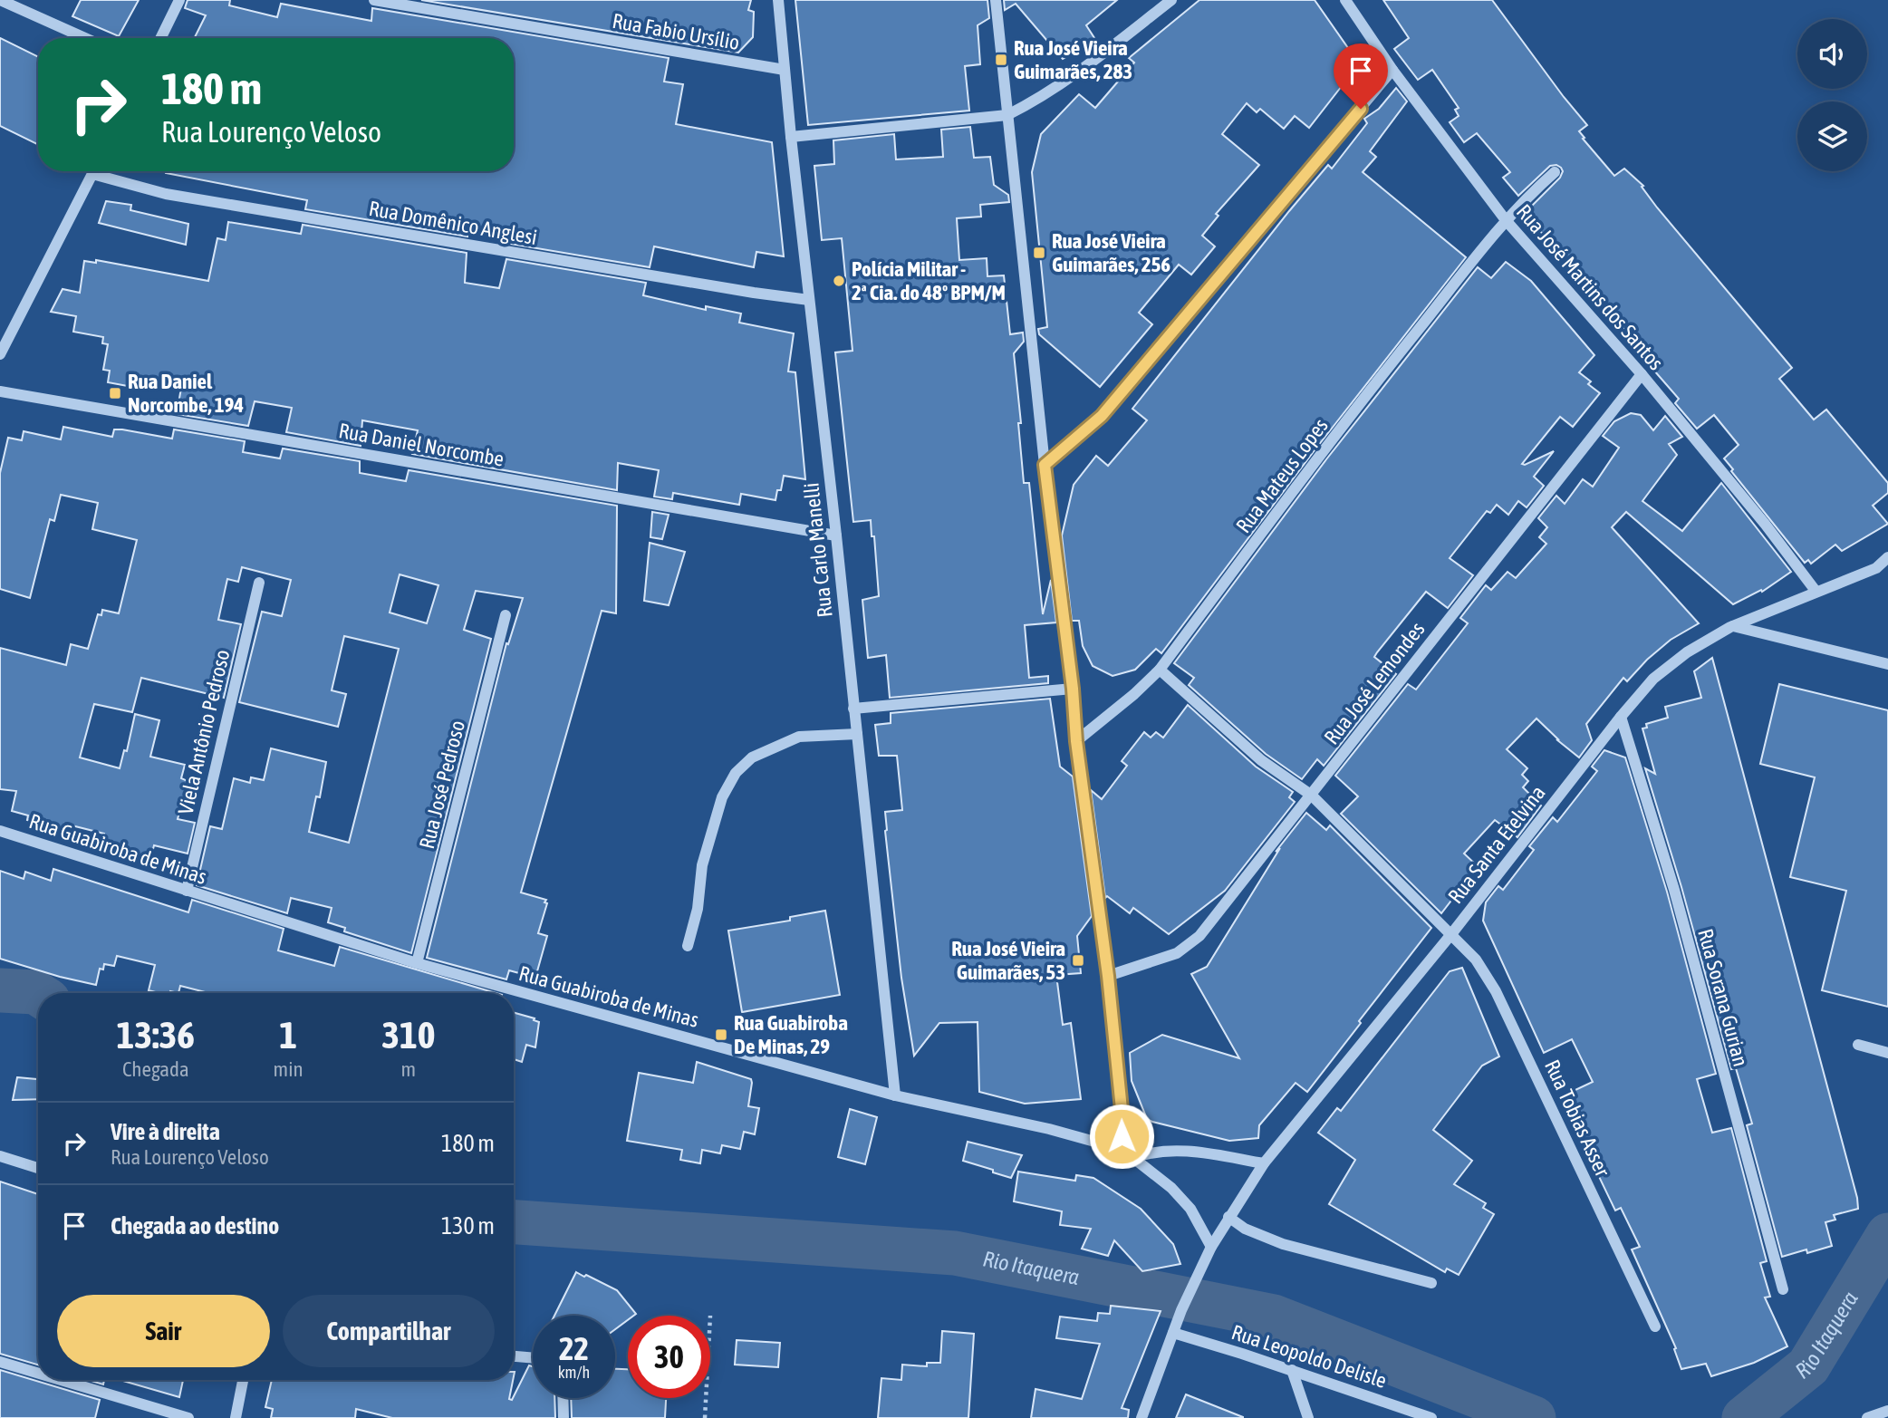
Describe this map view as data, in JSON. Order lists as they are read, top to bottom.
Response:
{
  "streets": {
    "street": [
      "Rua Fabio Ursílio",
      "Rua Domênico Anglesi",
      "Rua José Martins dos Santos",
      "Rua Daniel Norcombe",
      "Rua Mateus Lopes",
      "Rua Carlo Manelli",
      "Rua José Lemondes",
      "Viela Antônio Pedroso",
      "Rua José Pedroso",
      "Rua Santa Etelvina",
      "Rua Guabiroba de Minas",
      "Rua Sorana Gurian",
      "Rua Tobias Asser",
      "Rua Leopoldo Delisle"
    ]
  },
  "crossings": [
    ["Rua Fabio Ursílio", "Rua Carlo Manelli"],
    ["Rua Domênico Anglesi", "Rua Carlo Manelli"],
    ["Rua José Martins dos Santos", "Rua Mateus Lopes"],
    ["Rua José Martins dos Santos", "Rua José Lemondes"],
    ["Rua José Martins dos Santos", "Rua Santa Etelvina"],
    ["Rua Daniel Norcombe", "Rua Carlo Manelli"],
    ["Rua Mateus Lopes", "Rua Tobias Asser"],
    ["Rua Carlo Manelli", "Rua Guabiroba de Minas"],
    ["Rua José Lemondes", "Rua Tobias Asser"],
    ["Viela Antônio Pedroso", "Rua Guabiroba de Minas"],
    ["Rua José Pedroso", "Rua Guabiroba de Minas"],
    ["Rua Santa Etelvina", "Rua Guabiroba de Minas"],
    ["Rua Santa Etelvina", "Rua Sorana Gurian"],
    ["Rua Santa Etelvina", "Rua Tobias Asser"],
    ["Rua Santa Etelvina", "Rua Leopoldo Delisle"]
  ],
  "water": ["Rio Itaquera"],
  "places": {
    "transit": [
      "Rua José Vieira Guimarães, 283",
      "Rua José Vieira Guimarães, 256",
      "Rua Daniel Norcombe, 194",
      "Rua José Vieira Guimarães, 53",
      "Rua Guabiroba De Minas, 29"
    ],
    "other": ["Polícia Militar - 2ª Cia. do 48º BPM/M"]
  },
  "page": {
    "turn": ["180 m", "Rua Lourenço Veloso"],
    "eta": [
      "13:36",
      "Chegada",
      "1",
      "min",
      "310",
      "m"
    ],
    "list": [
      {
        "name": "Vire à direita",
        "note": "Rua Lourenço Veloso",
        "value": "180 m"
      },
      {
        "name": "Chegada ao destino",
        "value": "130 m"
      }
    ],
    "buttons": ["Sair", "Compartilhar"],
    "speed": "22 km/h",
    "limit": "30"
  }
}
